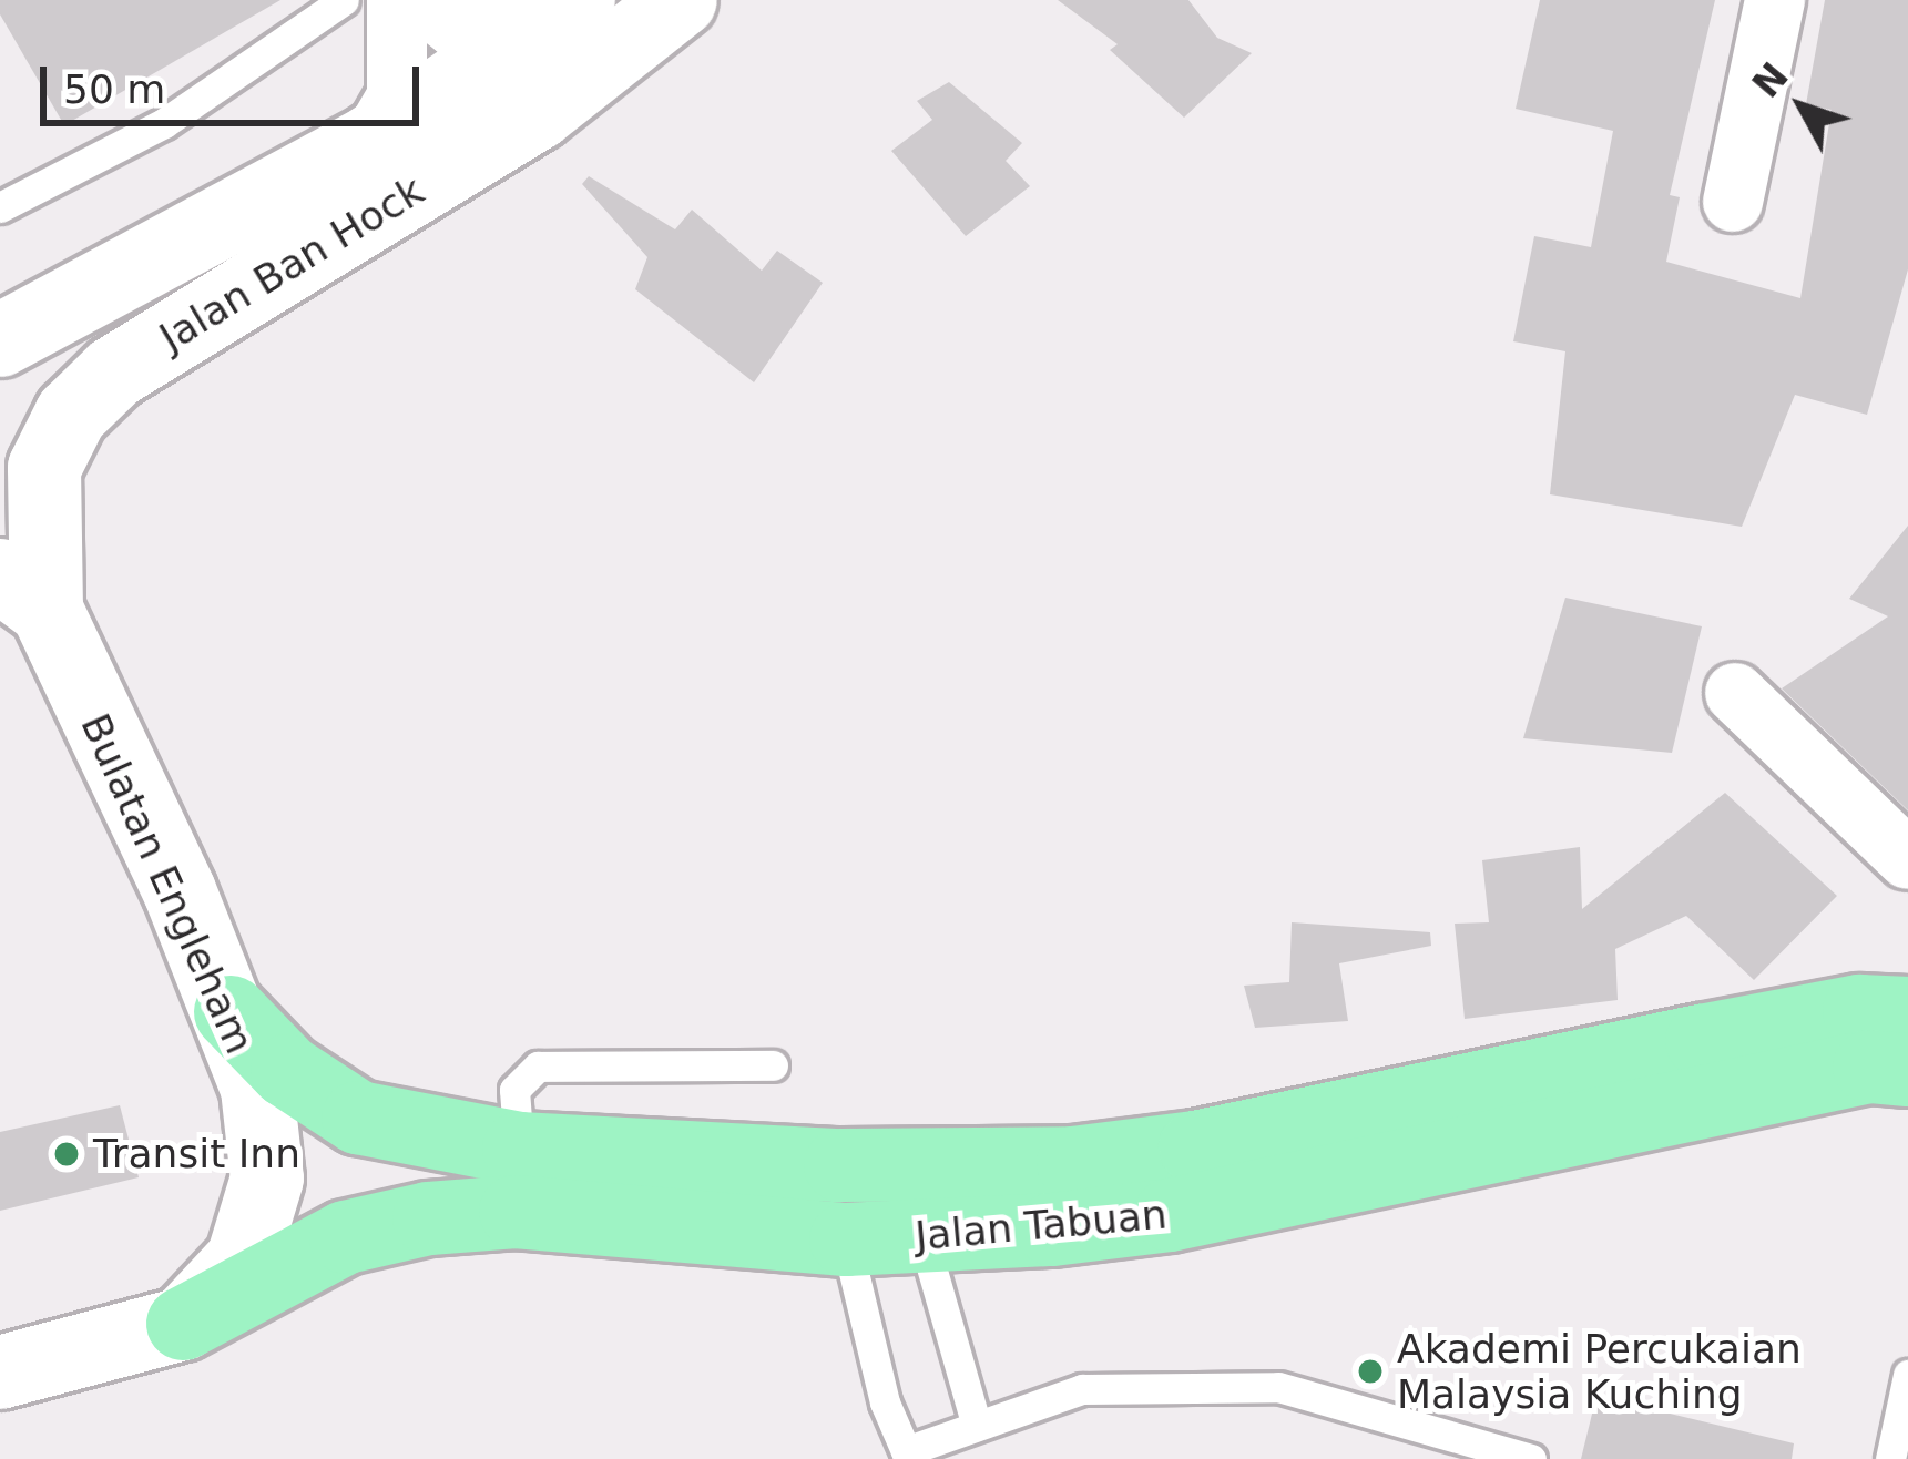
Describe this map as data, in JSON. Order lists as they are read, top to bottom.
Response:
{
  "streets": {
    "main road": ["Jalan Ban Hock", "Bulatan Engleham", "Jalan Tabuan"]
  },
  "crossings": [
    ["Jalan Ban Hock", "Bulatan Engleham"],
    ["Bulatan Engleham", "Jalan Tabuan"]
  ],
  "places": ["Transit Inn", "Akademi Percukaian Malaysia Kuching"],
  "scale_bar": "50 m",
  "north": "top left"
}
